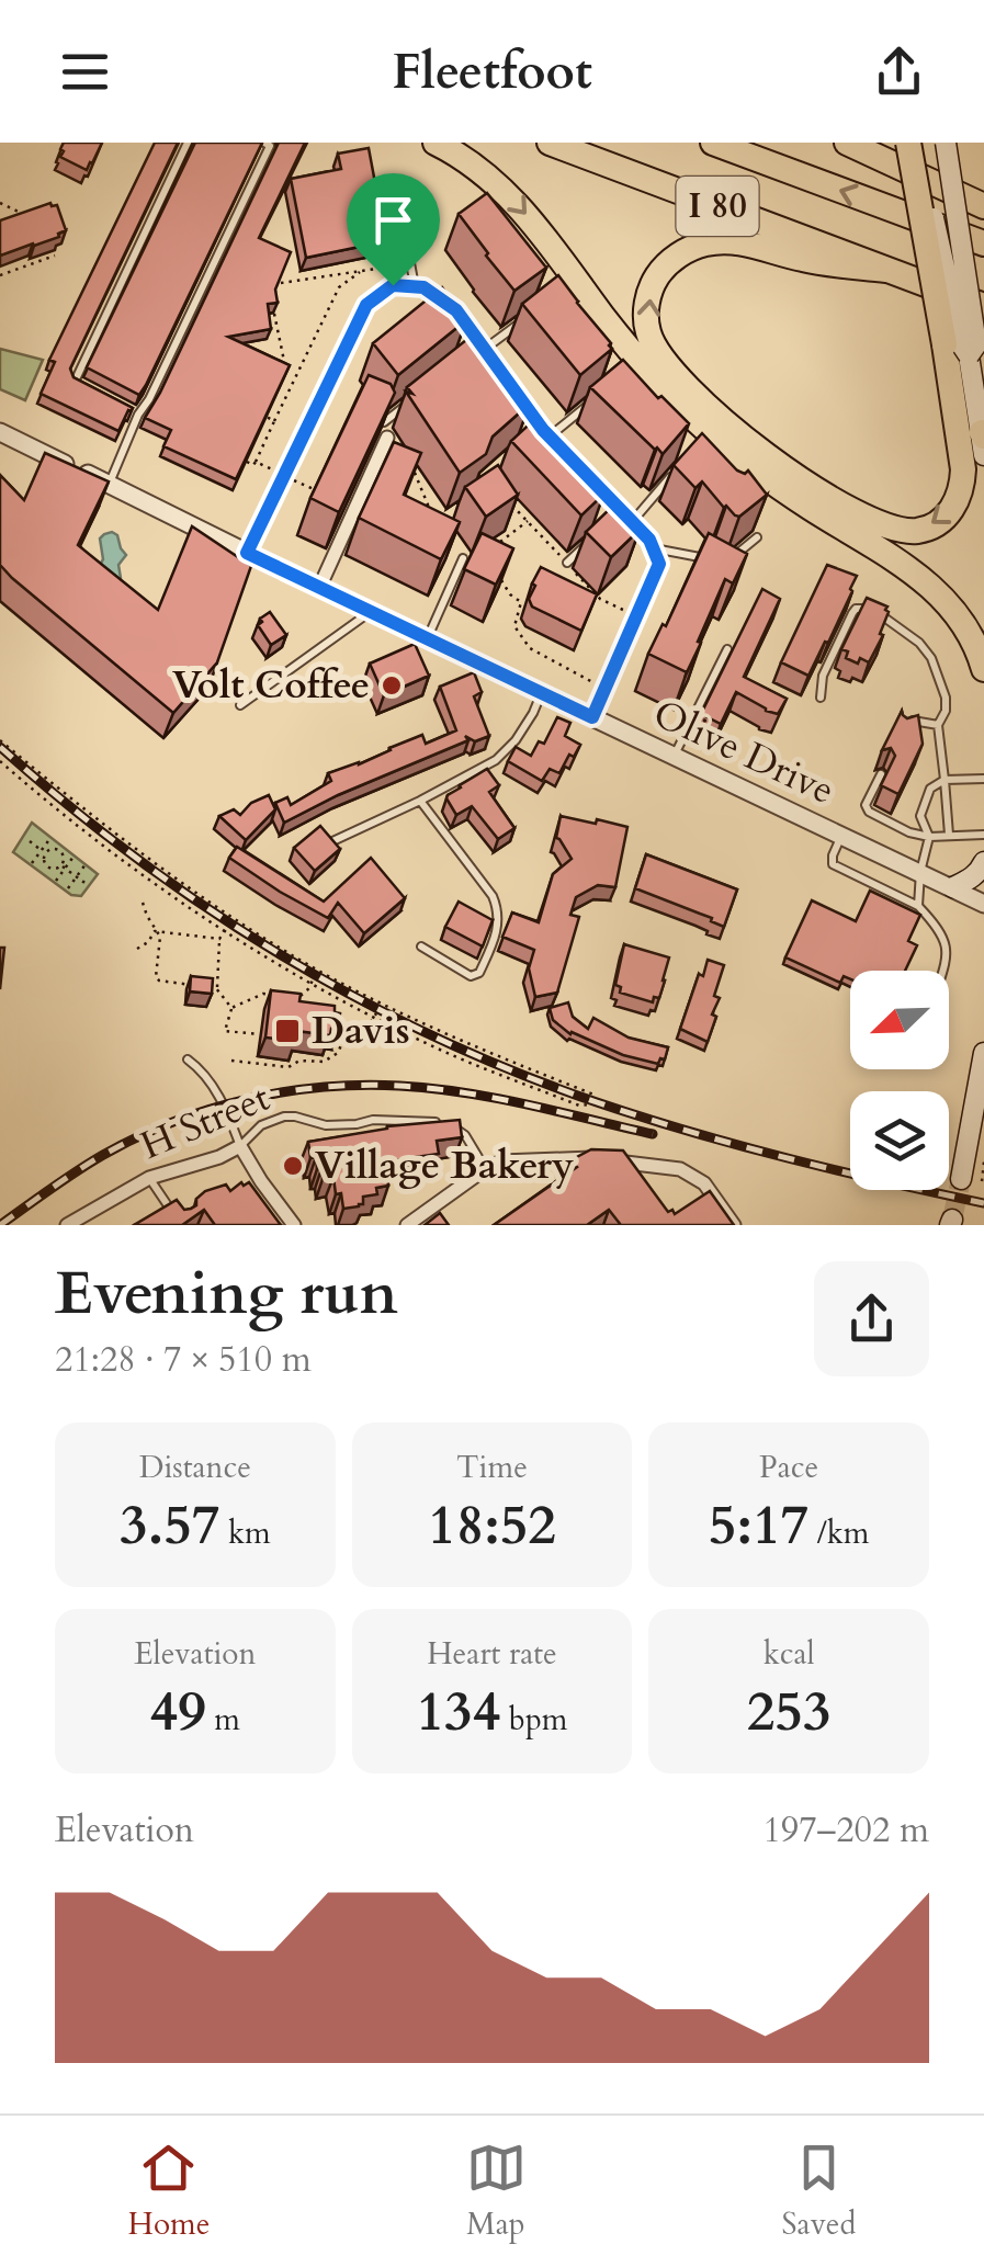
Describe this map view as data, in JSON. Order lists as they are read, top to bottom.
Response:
{
  "streets": {
    "highway": ["I 80"],
    "street": ["Olive Drive", "H Street"]
  },
  "places": {
    "other": ["Volt Coffee", "Village Bakery"],
    "transit": ["Davis"]
  },
  "north": "bottom left",
  "page": {
    "header": "Fleetfoot",
    "heading": ["Evening run", "21:28 · 7 × 510 m"],
    "stats": [
      ["Distance", "3.57 km"],
      ["Time", "18:52"],
      ["Pace", "5:17 /km"],
      ["Elevation", "49 m"],
      ["Heart rate", "134 bpm"],
      ["kcal", "253"]
    ],
    "chart": ["Elevation", "197–202 m"],
    "tabs": ["Home", "Map", "Saved"]
  }
}
